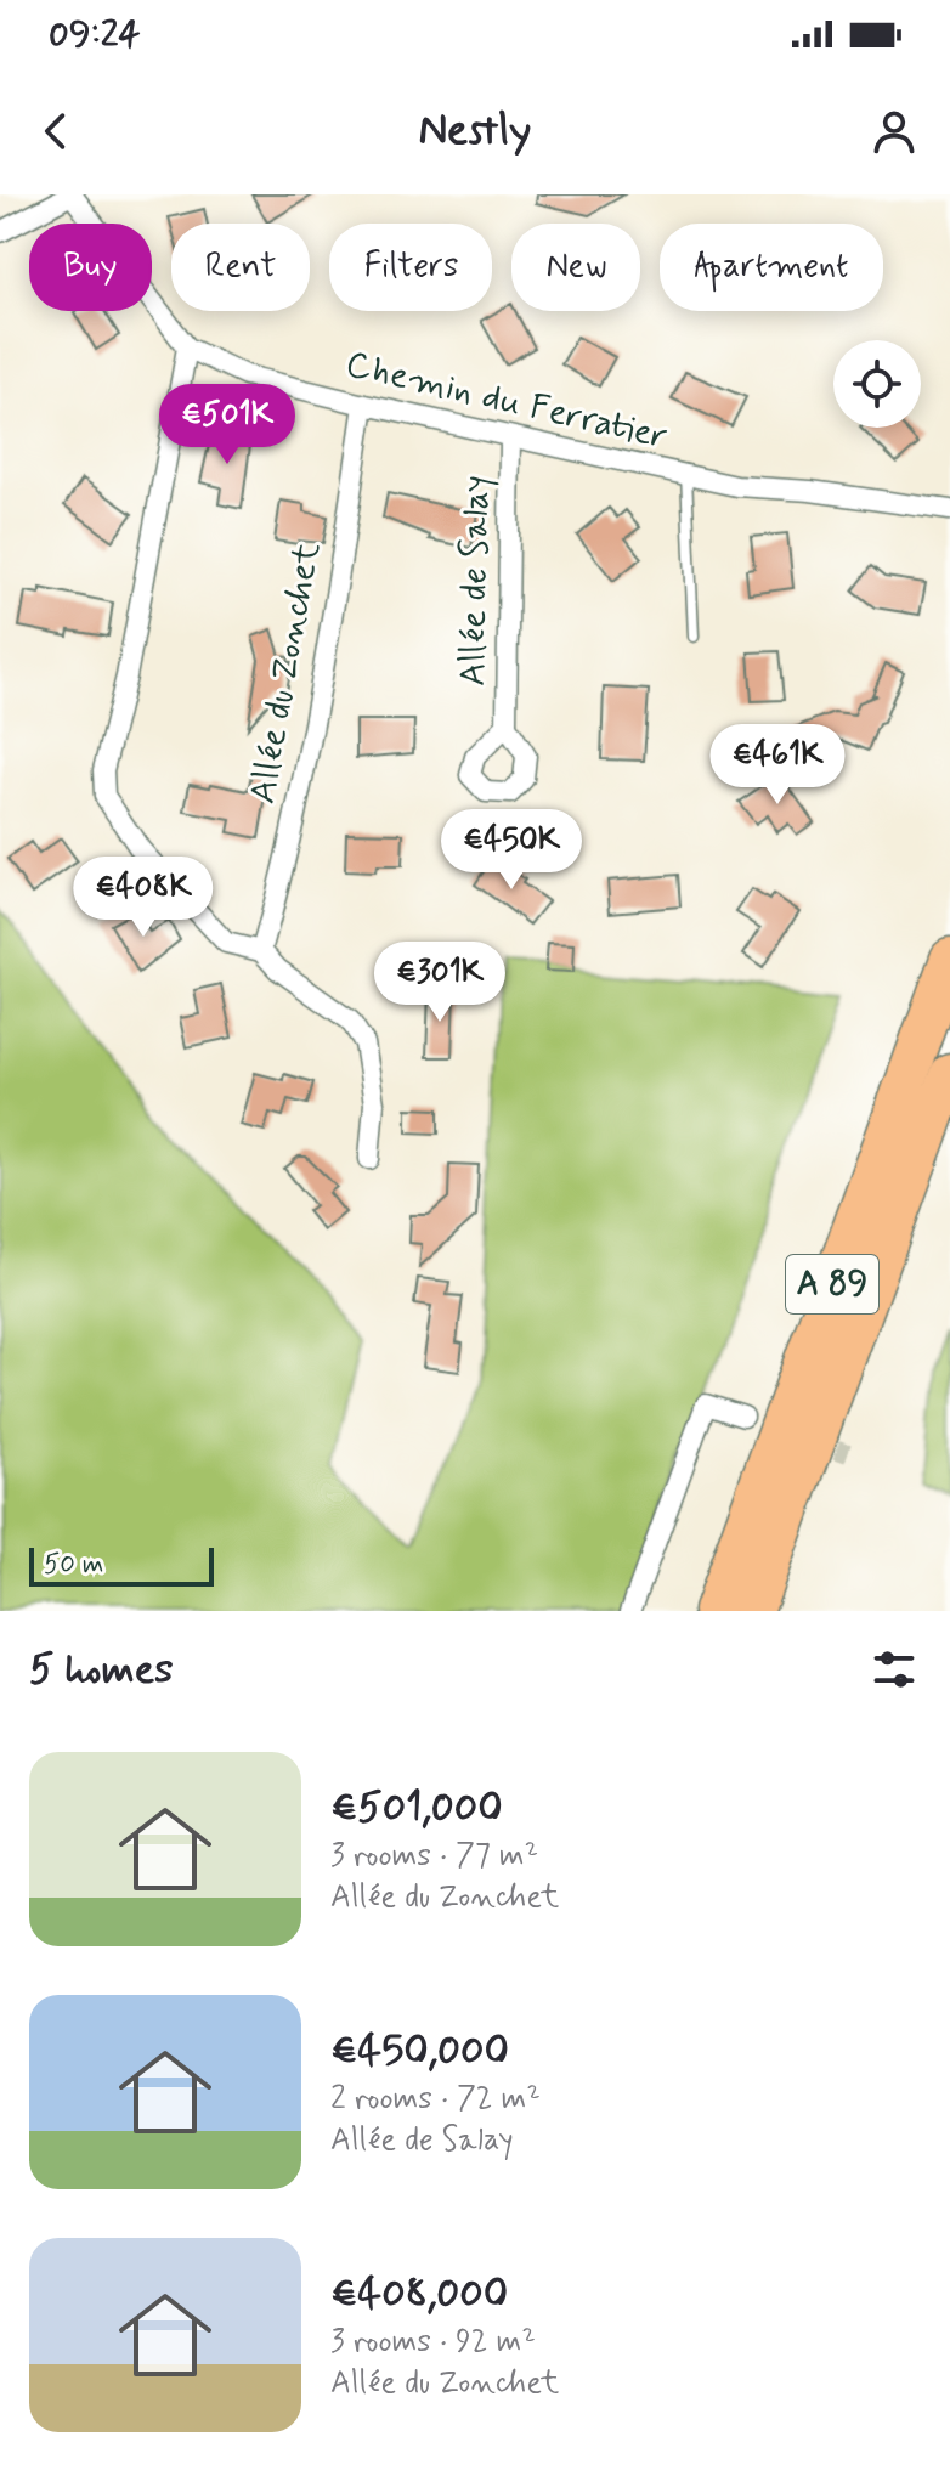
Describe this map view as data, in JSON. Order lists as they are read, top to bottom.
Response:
{
  "streets": {
    "highway": ["A 89"],
    "street": ["Chemin du Ferratier", "Allée de Salay", "Allée du Zonchet"]
  },
  "crossings": [
    ["Chemin du Ferratier", "Allée de Salay"],
    ["Chemin du Ferratier", "Allée du Zonchet"]
  ],
  "scale_bar": "50 m",
  "page": {
    "status": "09:24",
    "header": "Nestly",
    "chip": [
      "Buy",
      "Rent",
      "Filters",
      "New",
      "Apartment"
    ],
    "price": [
      "€501K",
      "€461K",
      "€450K",
      "€408K",
      "€301K"
    ],
    "scale": "50 m",
    "heading": "5 homes",
    "list": [
      {
        "name": "€501,000",
        "note": "3 rooms · 77 m² · Allée du Zonchet"
      },
      {
        "name": "€450,000",
        "note": "2 rooms · 72 m² · Allée de Salay"
      },
      {
        "name": "€408,000",
        "note": "3 rooms · 92 m² · Allée du Zonchet"
      }
    ]
  }
}
